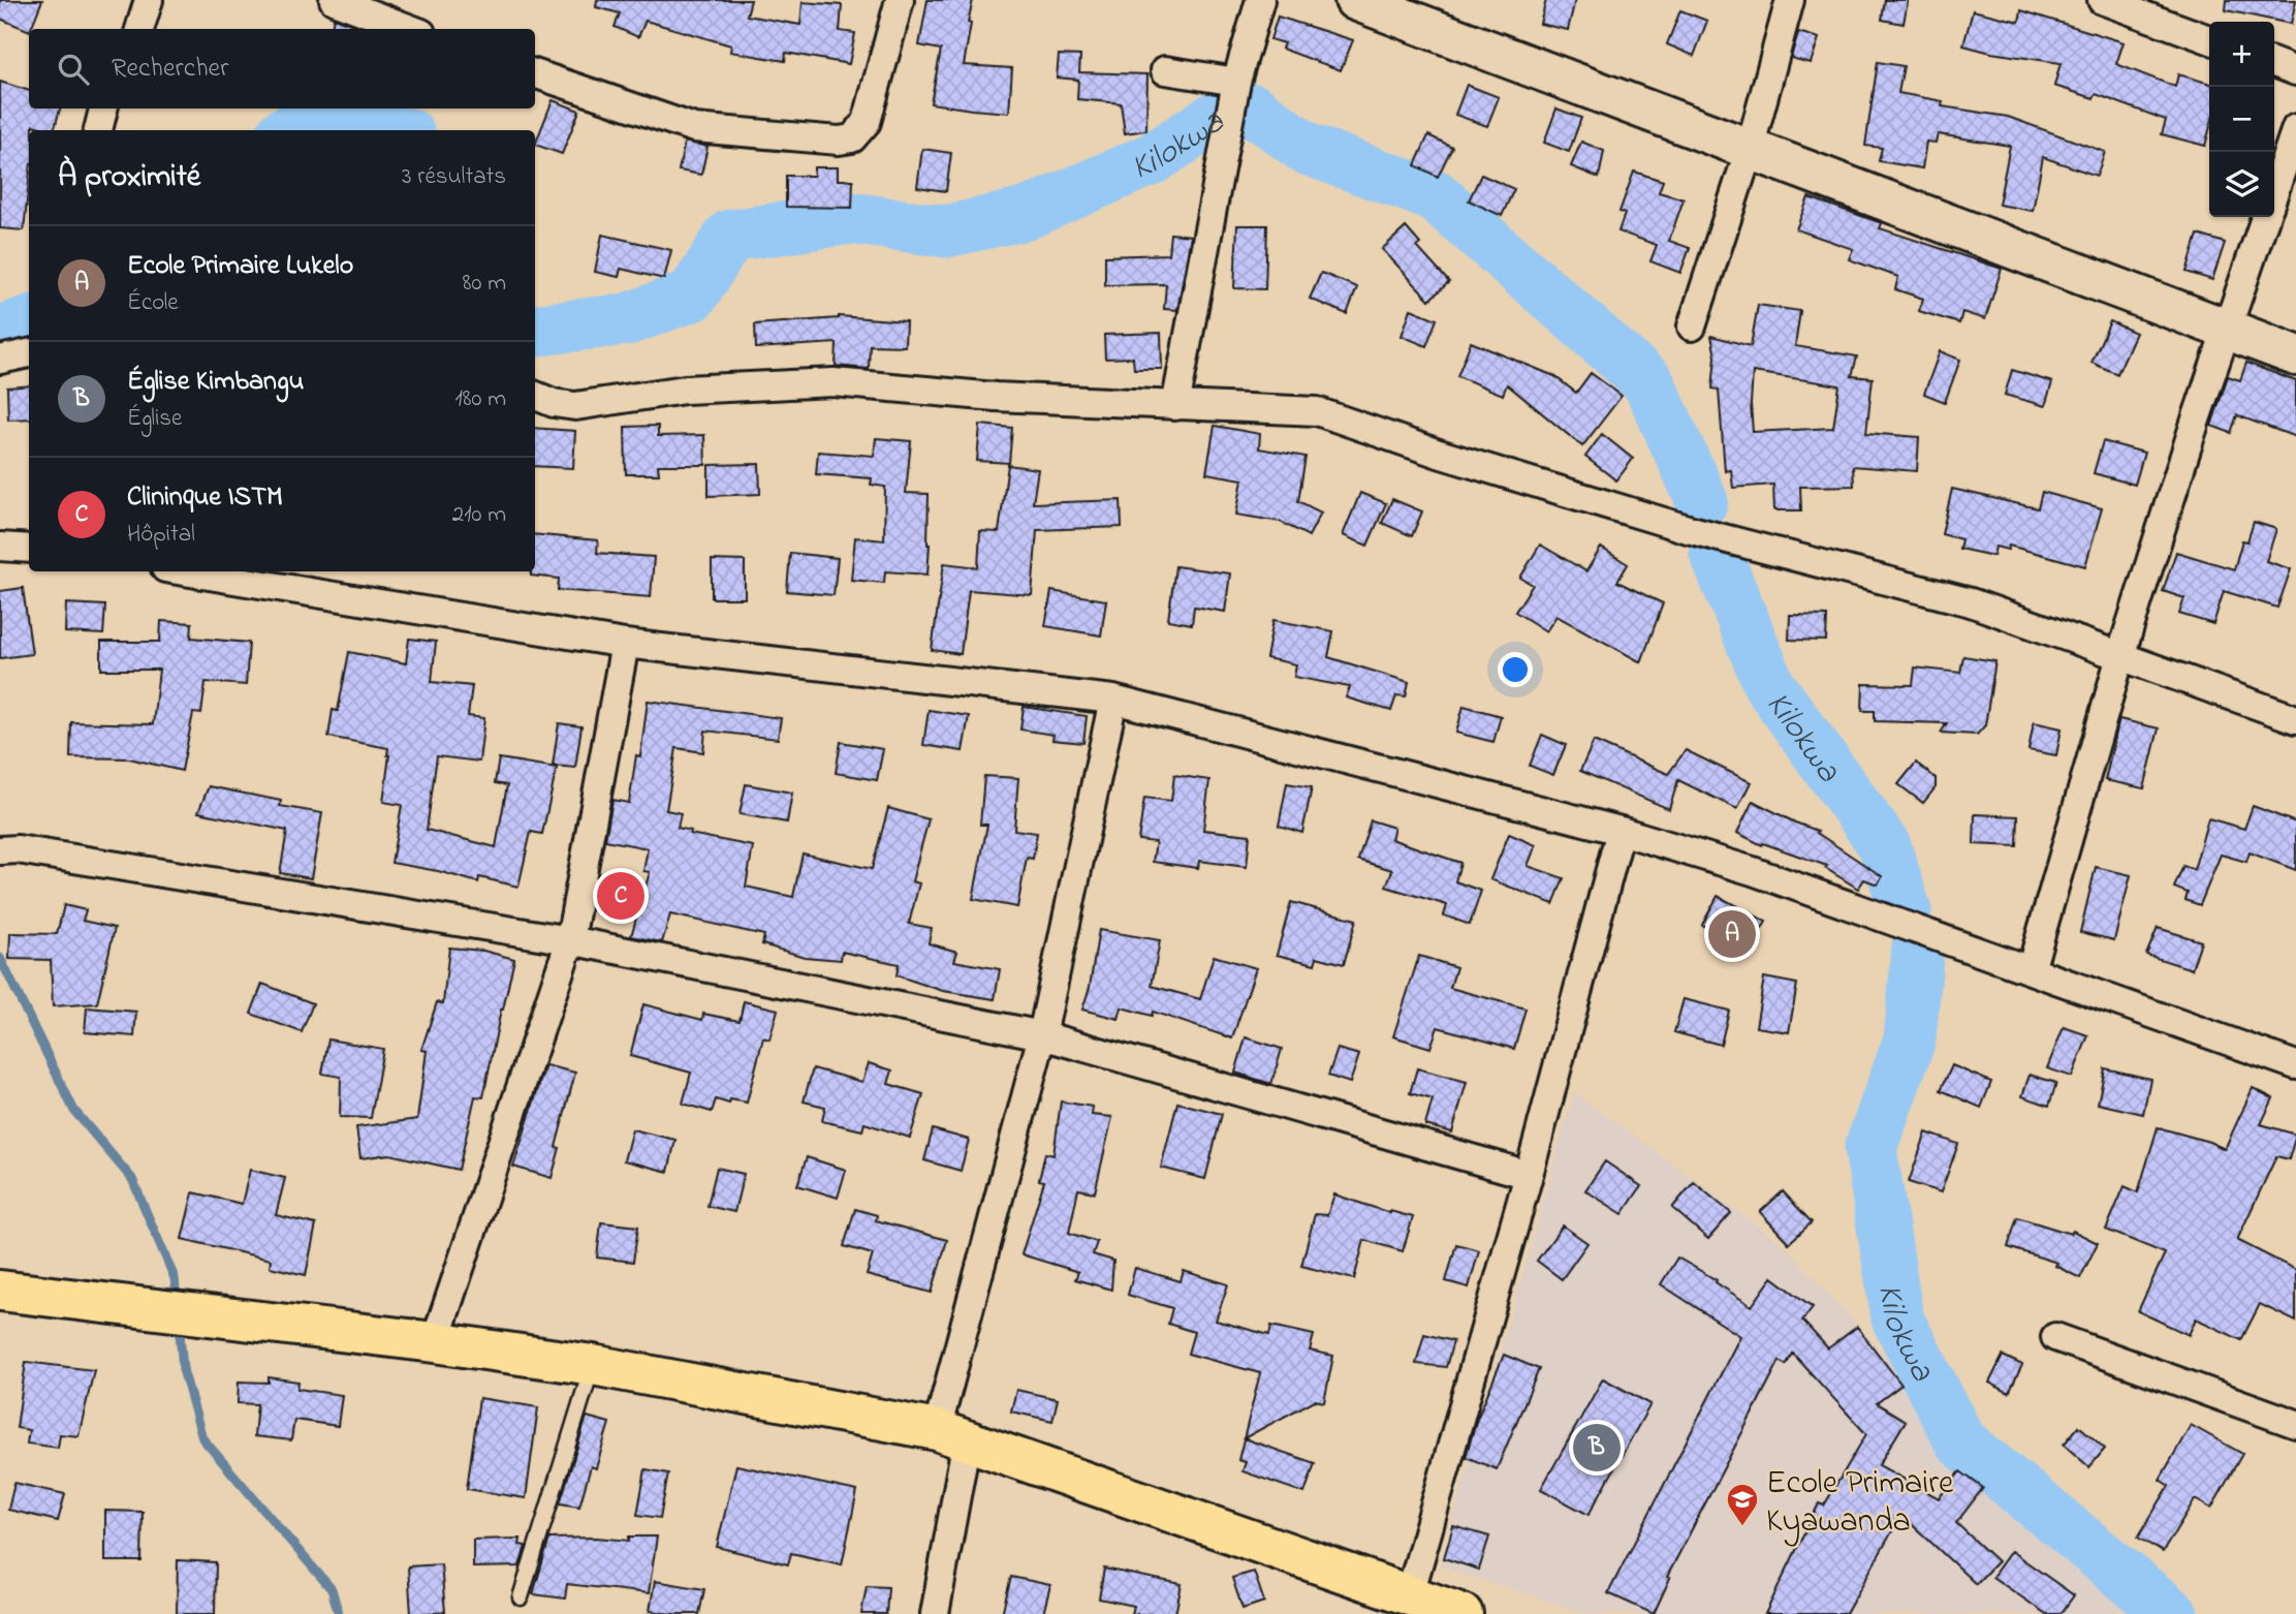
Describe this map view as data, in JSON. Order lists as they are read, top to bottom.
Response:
{
  "water": ["Kilokwa"],
  "places": {
    "school or university": ["Ecole Primaire Kyawanda"]
  },
  "page": {
    "map_buttons": ["+", "−"],
    "search": "Rechercher",
    "heading": ["À proximité", "3 résultats"],
    "list": [
      {
        "mark": "A",
        "name": "Ecole Primaire Lukelo",
        "note": "École",
        "value": "80 m"
      },
      {
        "mark": "B",
        "name": "Église Kimbangu",
        "note": "Église",
        "value": "180 m"
      },
      {
        "mark": "C",
        "name": "Clininque ISTM",
        "note": "Hôpital",
        "value": "210 m"
      }
    ],
    "pins": ["C", "A", "B"]
  }
}
